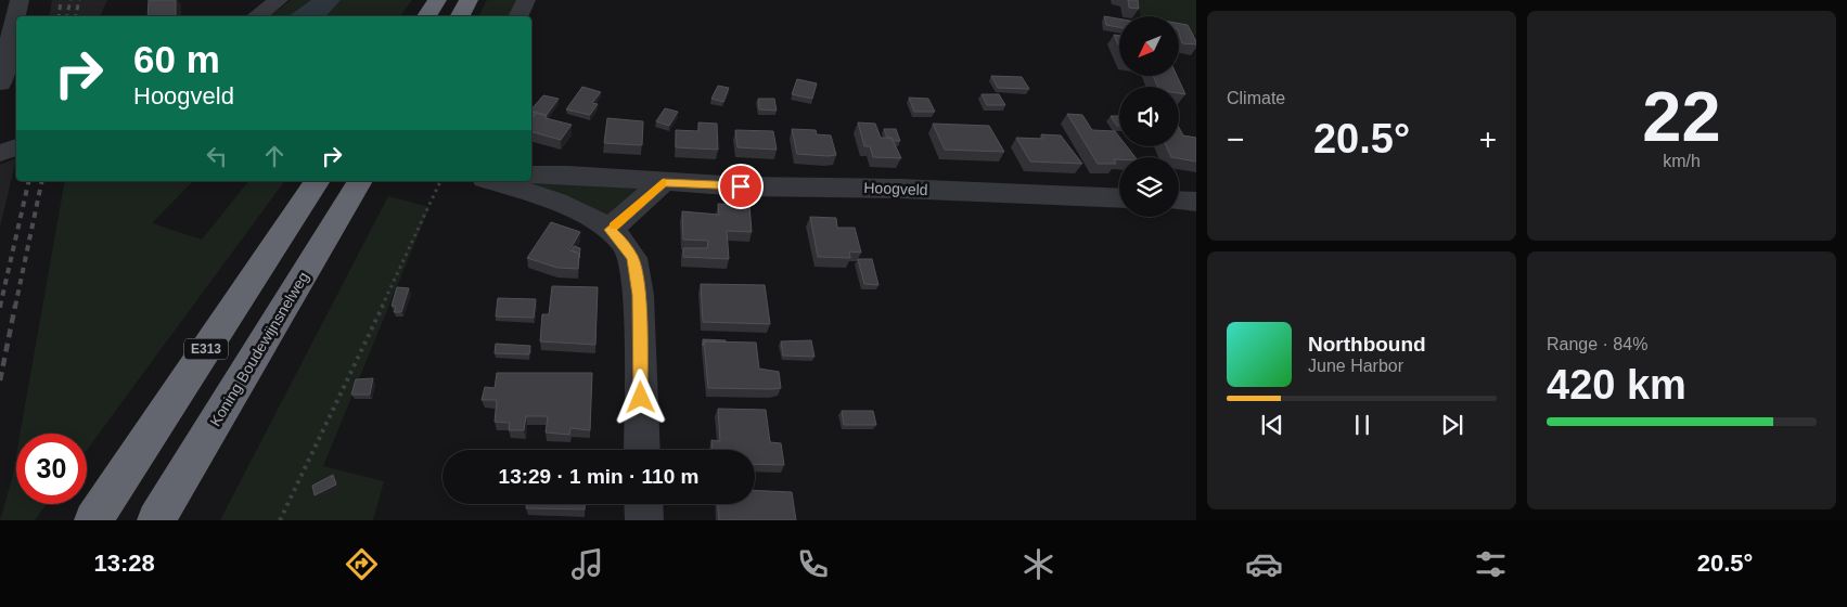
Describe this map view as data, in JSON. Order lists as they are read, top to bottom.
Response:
{
  "streets": {
    "highway": ["E313", "Koning Boudewijnsnelweg"],
    "street": ["Hoogveld"]
  },
  "north": "bottom left",
  "page": {
    "tile": [
      "Climate",
      ["22", "km/h"],
      ["Range · 84%", "420 km"]
    ],
    "turn": ["60 m", "Hoogveld"],
    "heat": ["−", "20.5°", "+"],
    "song": ["Northbound", "June Harbor"],
    "limit": "30",
    "trip": "13:29 · 1 min · 110 m",
    "tabs": ["13:28", "20.5°"]
  }
}
